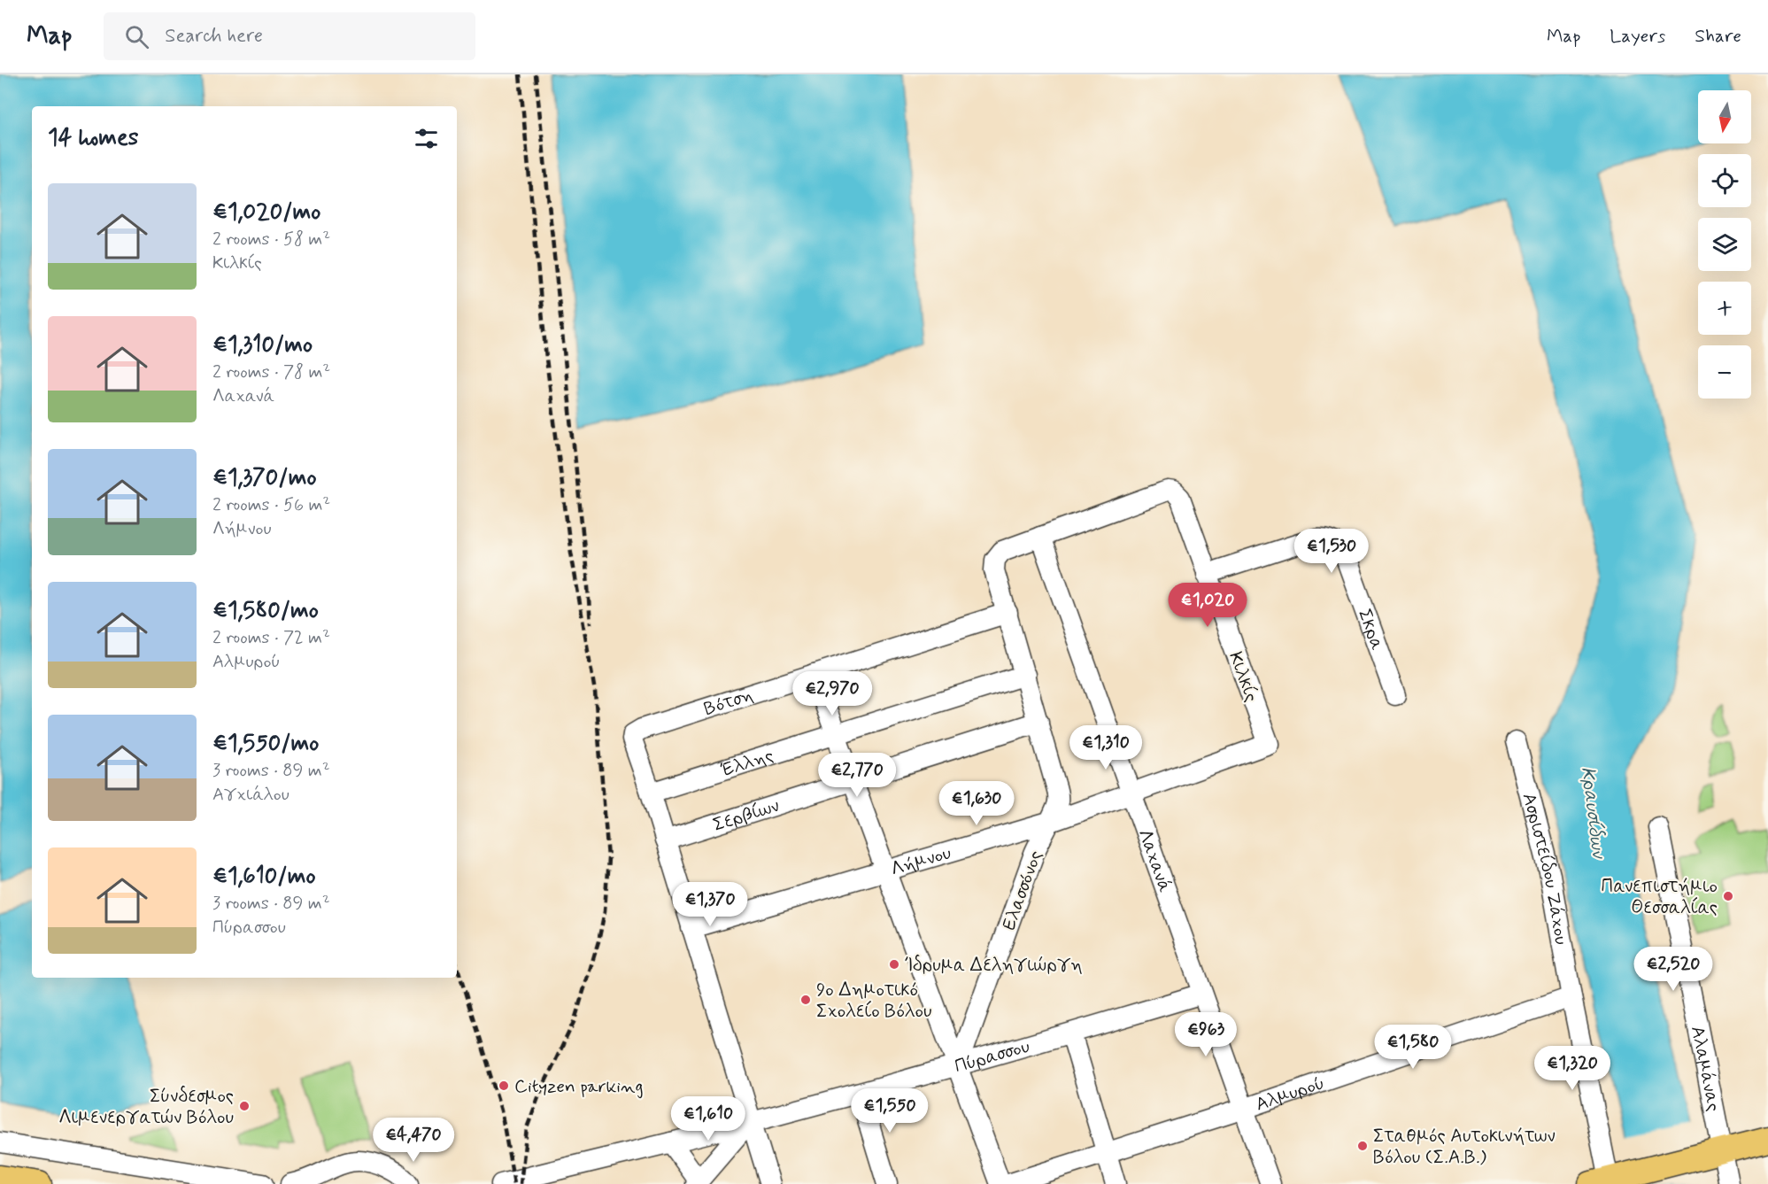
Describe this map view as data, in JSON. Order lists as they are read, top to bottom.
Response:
{
  "streets": {
    "street": [
      "Σκρα",
      "Κιλκίς",
      "Βότση",
      "Έλλης",
      "Σερβίων",
      "Λαχανά",
      "Λήμνου",
      "Ασριστείδου Ζάχου",
      "Ελασσόνος",
      "Πύρασσου",
      "Αλαμάνας",
      "Αλμυρού"
    ]
  },
  "crossings": [
    ["Σκρα", "Κιλκίς"],
    ["Κιλκίς", "Λαχανά"],
    ["Κιλκίς", "Λήμνου"],
    ["Κιλκίς", "Ελασσόνος"],
    ["Βότση", "Έλλης"],
    ["Βότση", "Ελασσόνος"],
    ["Έλλης", "Ελασσόνος"],
    ["Σερβίων", "Ελασσόνος"],
    ["Λαχανά", "Λήμνου"],
    ["Λαχανά", "Ελασσόνος"],
    ["Λαχανά", "Πύρασσου"],
    ["Λαχανά", "Αλμυρού"],
    ["Λήμνου", "Ελασσόνος"],
    ["Ασριστείδου Ζάχου", "Αλμυρού"],
    ["Ελασσόνος", "Πύρασσου"]
  ],
  "water": ["Κραυσίδων"],
  "places": [
    "Πανεπιστήμιο Θεσσαλίας",
    "Ίδρυμα Δεληγιώργη",
    "9ο Δημοτικό Σχολείο Βόλου",
    "Cityzen parking",
    "Σύνδεσμος Λιμενεργατών Βόλου",
    "Σταθμός Αυτοκινήτων Βόλου (Σ.Α.Β.)"
  ],
  "north": "bottom",
  "page": {
    "header": "Map",
    "search": "Search here",
    "nav": ["Map", "Layers", "Share"],
    "map_buttons": ["+", "−"],
    "heading": "14 homes",
    "list": [
      {
        "name": "€1,020/mo",
        "note": "2 rooms · 58 m² · Κιλκίς"
      },
      {
        "name": "€1,310/mo",
        "note": "2 rooms · 78 m² · Λαχανά"
      },
      {
        "name": "€1,370/mo",
        "note": "2 rooms · 56 m² · Λήμνου"
      },
      {
        "name": "€1,580/mo",
        "note": "2 rooms · 72 m² · Αλμυρού"
      },
      {
        "name": "€1,550/mo",
        "note": "3 rooms · 89 m² · Αγχιάλου"
      },
      {
        "name": "€1,610/mo",
        "note": "3 rooms · 89 m² · Πύρασσου"
      }
    ],
    "price": [
      "€1,530",
      "€1,020",
      "€2,970",
      "€1,310",
      "€2,770",
      "€1,630",
      "€1,370",
      "€2,520",
      "€963",
      "€1,580",
      "€1,320",
      "€1,550",
      "€1,610",
      "€4,470"
    ]
  }
}
